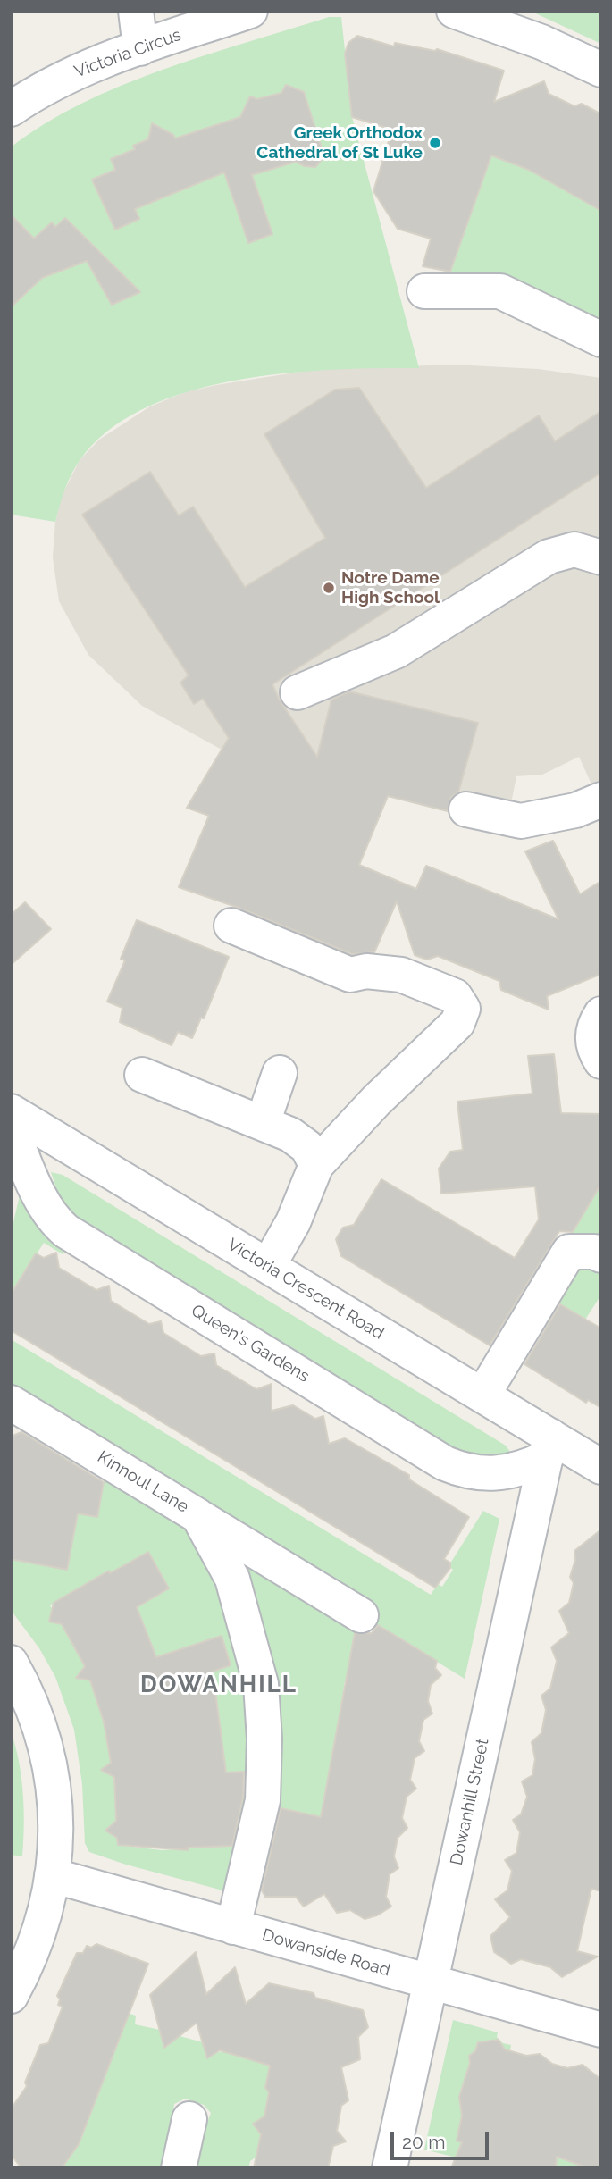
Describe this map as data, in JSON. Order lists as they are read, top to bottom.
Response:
{
  "streets": {
    "street": [
      "Victoria Circus",
      "Victoria Crescent Road",
      "Queen's Gardens",
      "Kinnoul Lane",
      "Dowanhill Street",
      "Dowanside Road"
    ]
  },
  "crossings": [
    ["Victoria Crescent Road", "Queen's Gardens"],
    ["Victoria Crescent Road", "Dowanhill Street"],
    ["Queen's Gardens", "Dowanhill Street"],
    ["Kinnoul Lane", "Dowanside Road"],
    ["Dowanhill Street", "Dowanside Road"]
  ],
  "districts": ["DOWANHILL"],
  "places": ["Greek Orthodox Cathedral of St Luke", "Notre Dame High School"],
  "scale_bar": "20 m"
}
